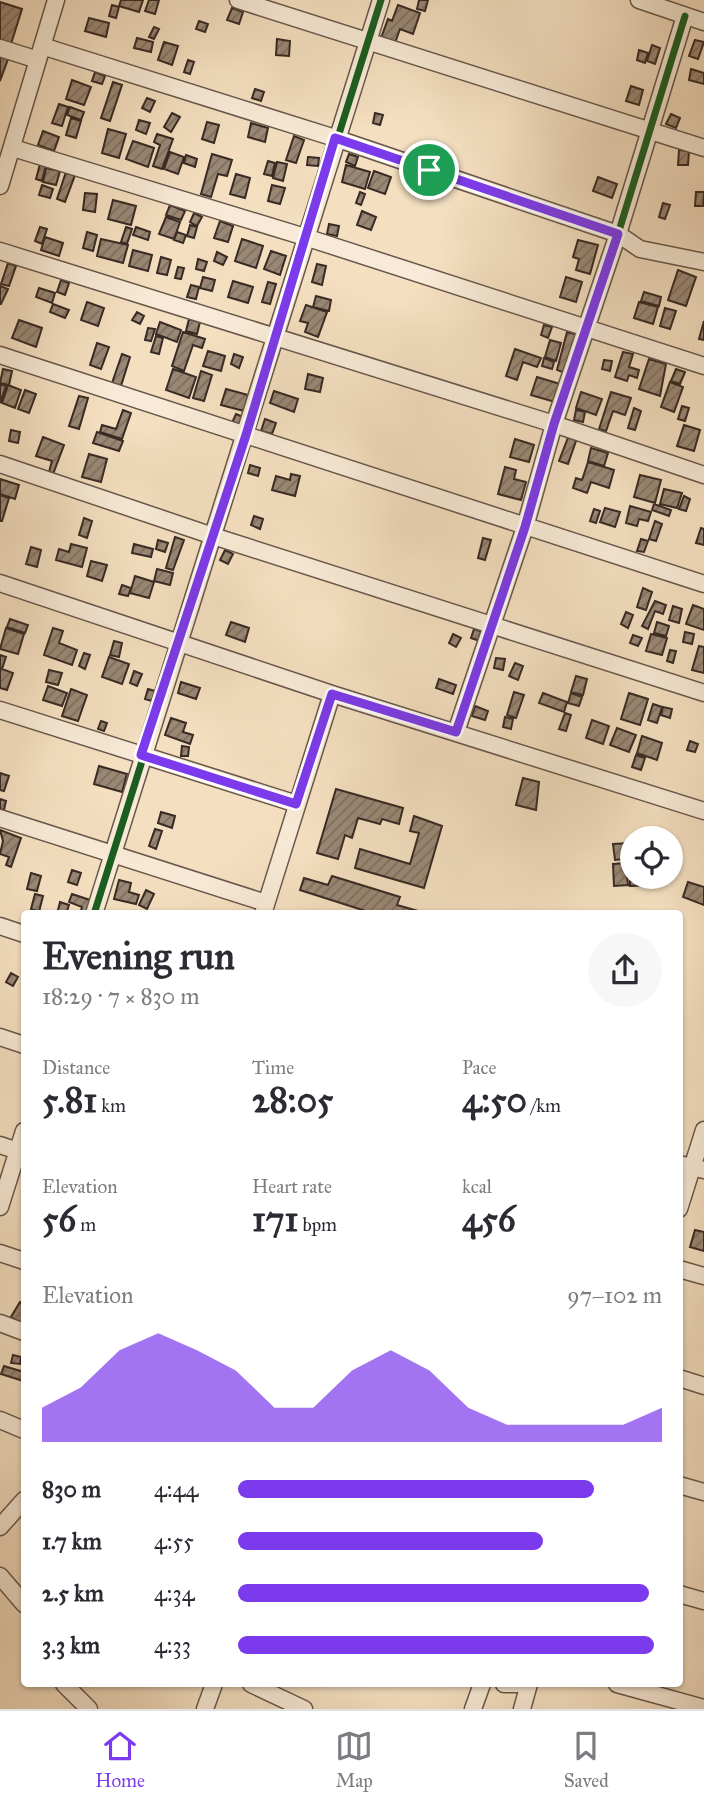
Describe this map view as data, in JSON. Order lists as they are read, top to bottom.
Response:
{
  "page": {
    "heading": ["Evening run", "18:29 · 7 × 830 m"],
    "stats": [
      ["Distance", "5.81 km"],
      ["Time", "28:05"],
      ["Pace", "4:50 /km"],
      ["Elevation", "56 m"],
      ["Heart rate", "171 bpm"],
      ["kcal", "456"]
    ],
    "chart": ["Elevation", "97–102 m"],
    "list": [
      {
        "name": "830 m",
        "note": "4:44"
      },
      {
        "name": "1.7 km",
        "note": "4:55"
      },
      {
        "name": "2.5 km",
        "note": "4:34"
      },
      {
        "name": "3.3 km",
        "note": "4:33"
      }
    ],
    "tabs": ["Home", "Map", "Saved"]
  }
}
